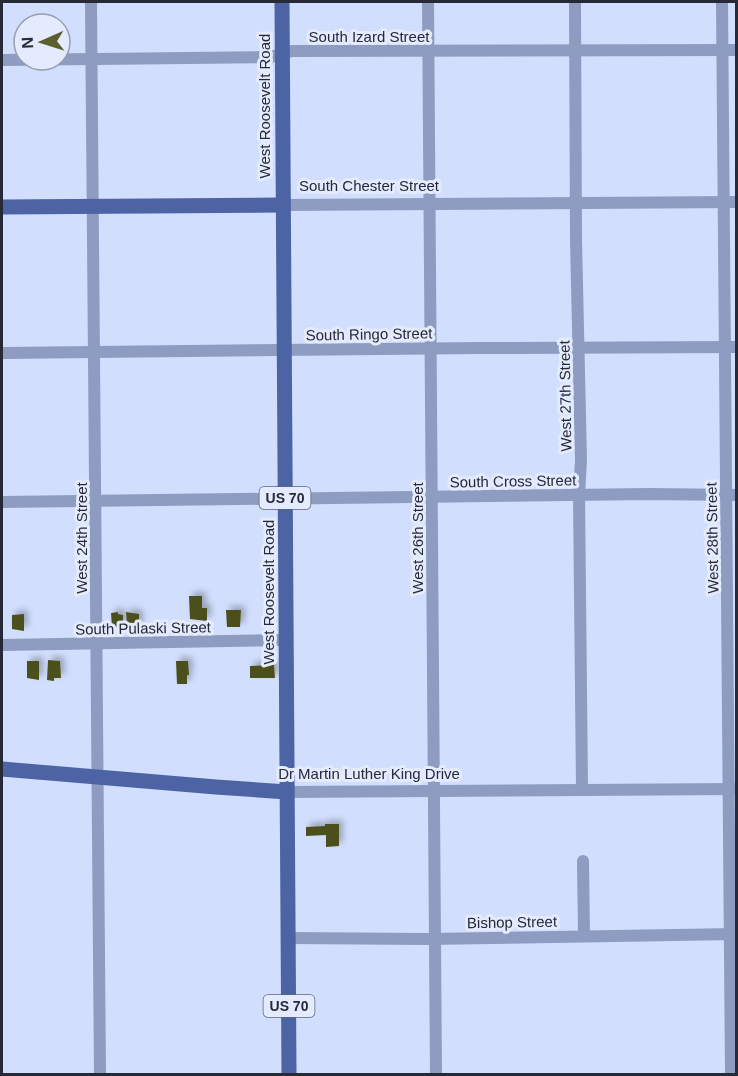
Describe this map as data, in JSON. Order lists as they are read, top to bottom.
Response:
{
  "streets": {
    "main road": [
      "West Roosevelt Road",
      "South Chester Street",
      "US 70",
      "Dr Martin Luther King Drive"
    ],
    "street": [
      "South Izard Street",
      "South Ringo Street",
      "West 27th Street",
      "South Cross Street",
      "West 24th Street",
      "West 26th Street",
      "West 28th Street",
      "South Pulaski Street",
      "Bishop Street"
    ]
  },
  "crossings": [
    ["South Izard Street", "West Roosevelt Road"],
    ["South Izard Street", "West 27th Street"],
    ["South Izard Street", "West 24th Street"],
    ["South Izard Street", "West 26th Street"],
    ["South Izard Street", "West 28th Street"],
    ["West Roosevelt Road", "South Chester Street"],
    ["West Roosevelt Road", "South Ringo Street"],
    ["West Roosevelt Road", "South Cross Street"],
    ["West Roosevelt Road", "South Pulaski Street"],
    ["West Roosevelt Road", "Dr Martin Luther King Drive"],
    ["West Roosevelt Road", "Bishop Street"],
    ["South Chester Street", "West 27th Street"],
    ["South Chester Street", "West 24th Street"],
    ["South Chester Street", "West 26th Street"],
    ["South Chester Street", "West 28th Street"],
    ["South Ringo Street", "West 27th Street"],
    ["South Ringo Street", "West 24th Street"],
    ["South Ringo Street", "West 26th Street"],
    ["South Ringo Street", "West 28th Street"],
    ["West 27th Street", "South Cross Street"],
    ["West 27th Street", "Dr Martin Luther King Drive"],
    ["South Cross Street", "West 24th Street"],
    ["South Cross Street", "West 26th Street"],
    ["South Cross Street", "West 28th Street"],
    ["West 24th Street", "South Pulaski Street"],
    ["West 24th Street", "Dr Martin Luther King Drive"],
    ["West 26th Street", "Dr Martin Luther King Drive"],
    ["West 26th Street", "Bishop Street"],
    ["West 28th Street", "Dr Martin Luther King Drive"],
    ["West 28th Street", "Bishop Street"]
  ],
  "north": "left"
}
